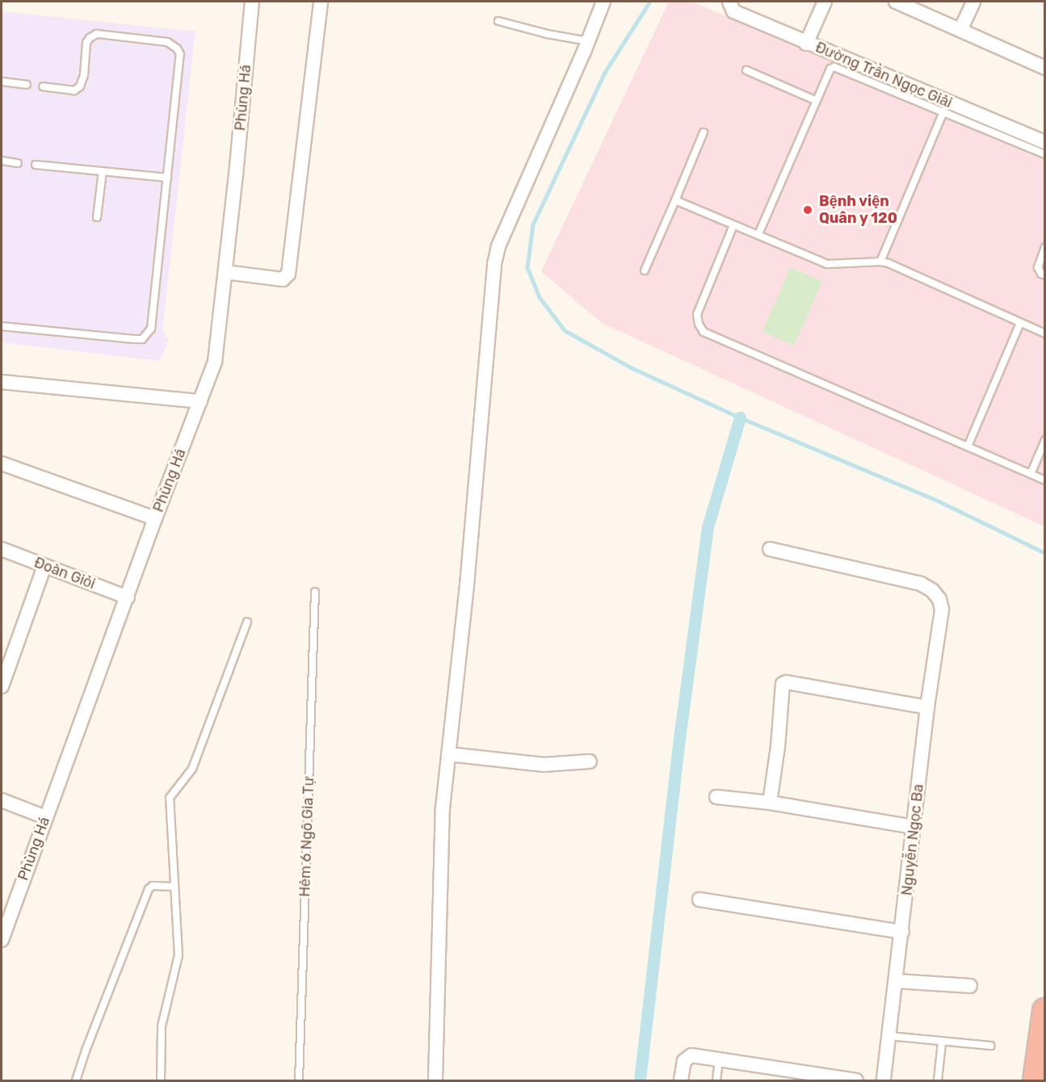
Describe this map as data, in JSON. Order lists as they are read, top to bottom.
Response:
{
  "streets": {
    "street": [
      "Đường Trần Ngọc Giải",
      "Phùng Há",
      "Đoàn Giỏi",
      "Nguyễn Ngọc Ba"
    ],
    "lane": ["Hẻm 6 Ngô Gia Tự"]
  },
  "crossings": [
    ["Phùng Há", "Đoàn Giỏi"]
  ],
  "places": ["Bệnh viện Quân y 120"]
}
